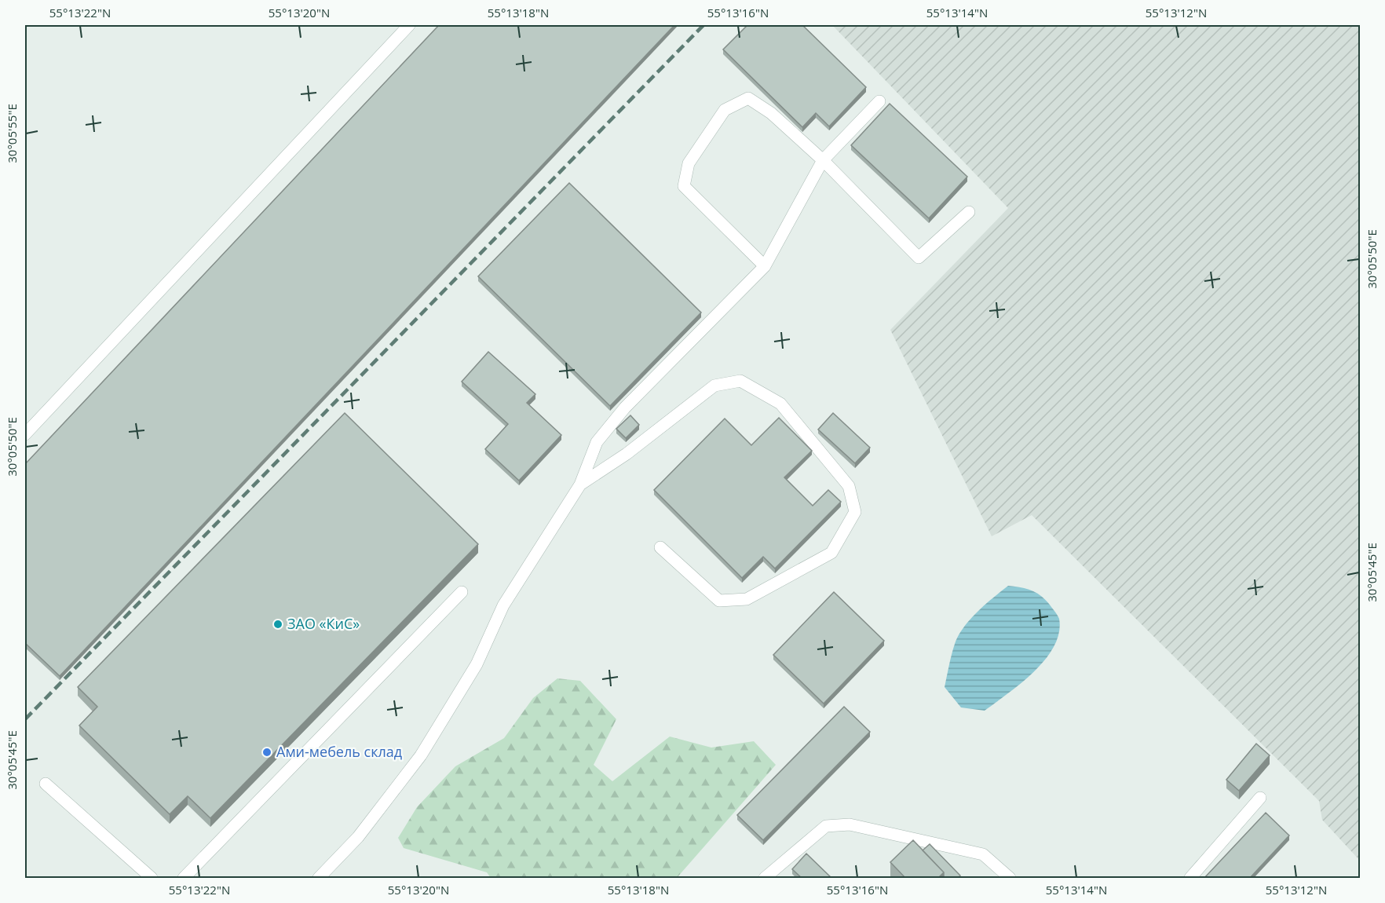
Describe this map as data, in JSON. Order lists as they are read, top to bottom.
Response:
{
  "places": ["ЗАО «КиС»", "Ами-мебель склад"],
  "coordinates": [
    "55°13'22\"N",
    "55°13'20\"N",
    "55°13'18\"N",
    "55°13'16\"N",
    "55°13'14\"N",
    "55°13'12\"N",
    "30°05'55\"E",
    "30°05'50\"E",
    "30°05'45\"E"
  ]
}
